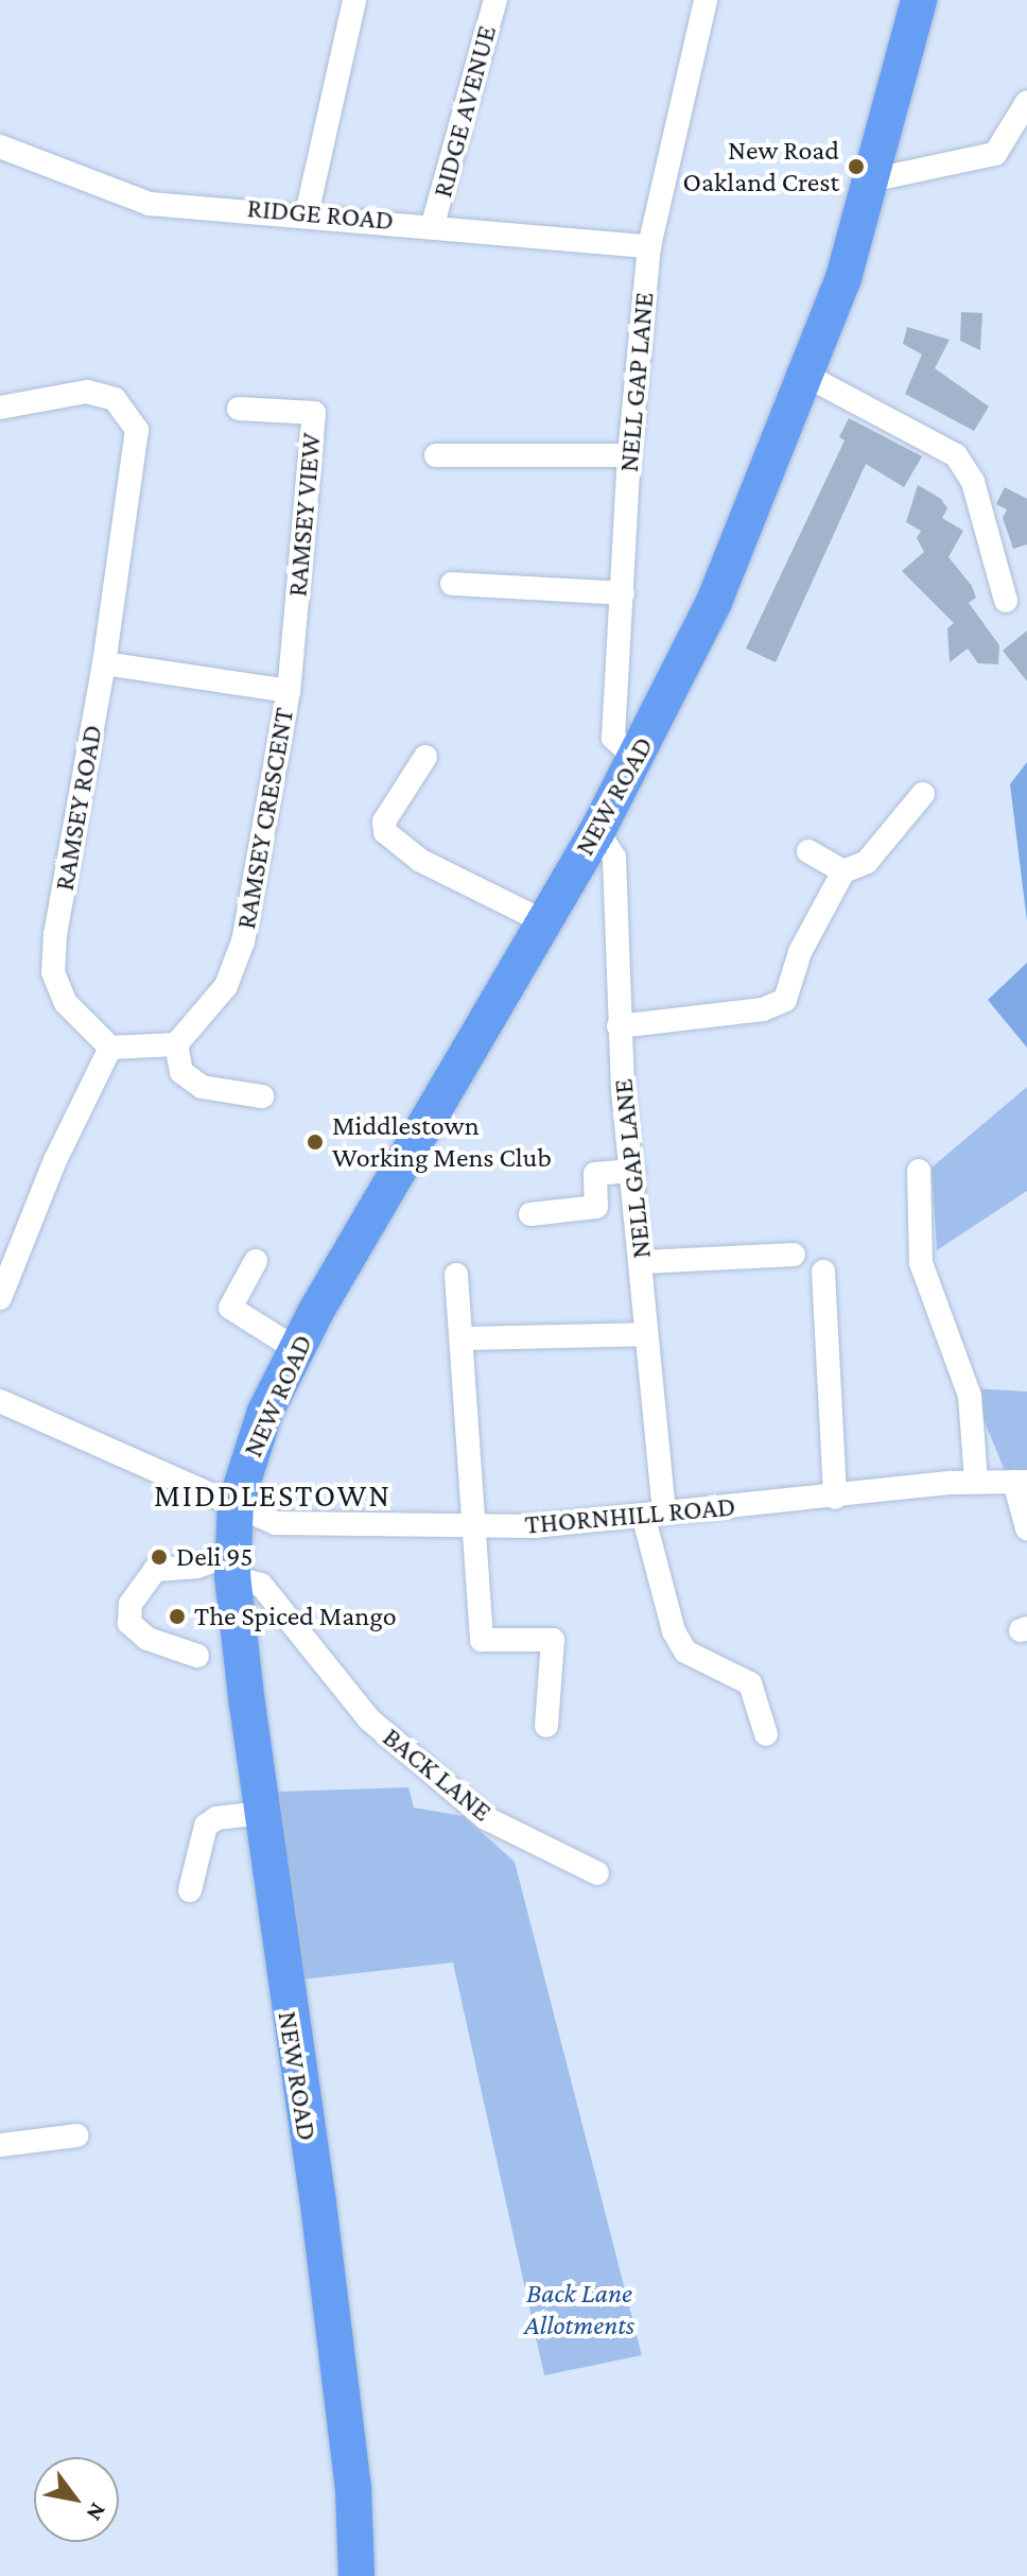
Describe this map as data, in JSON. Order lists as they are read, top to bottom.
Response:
{
  "streets": {
    "highway": ["NEW ROAD"],
    "street": [
      "RIDGE AVENUE",
      "RIDGE ROAD",
      "NELL GAP LANE",
      "RAMSEY VIEW",
      "RAMSEY ROAD",
      "RAMSEY CRESCENT",
      "THORNHILL ROAD",
      "BACK LANE"
    ]
  },
  "crossings": [
    ["RIDGE AVENUE", "RIDGE ROAD"],
    ["RIDGE ROAD", "NELL GAP LANE"],
    ["NELL GAP LANE", "NEW ROAD"],
    ["NELL GAP LANE", "THORNHILL ROAD"],
    ["RAMSEY VIEW", "RAMSEY CRESCENT"],
    ["NEW ROAD", "THORNHILL ROAD"],
    ["NEW ROAD", "BACK LANE"],
    ["RAMSEY ROAD", "RAMSEY CRESCENT"]
  ],
  "districts": ["MIDDLESTOWN"],
  "parks": ["Back Lane Allotments"],
  "places": [
    "New Road Oakland Crest",
    "Middlestown Working Mens Club",
    "Deli 95",
    "The Spiced Mango"
  ],
  "north": "bottom right"
}
